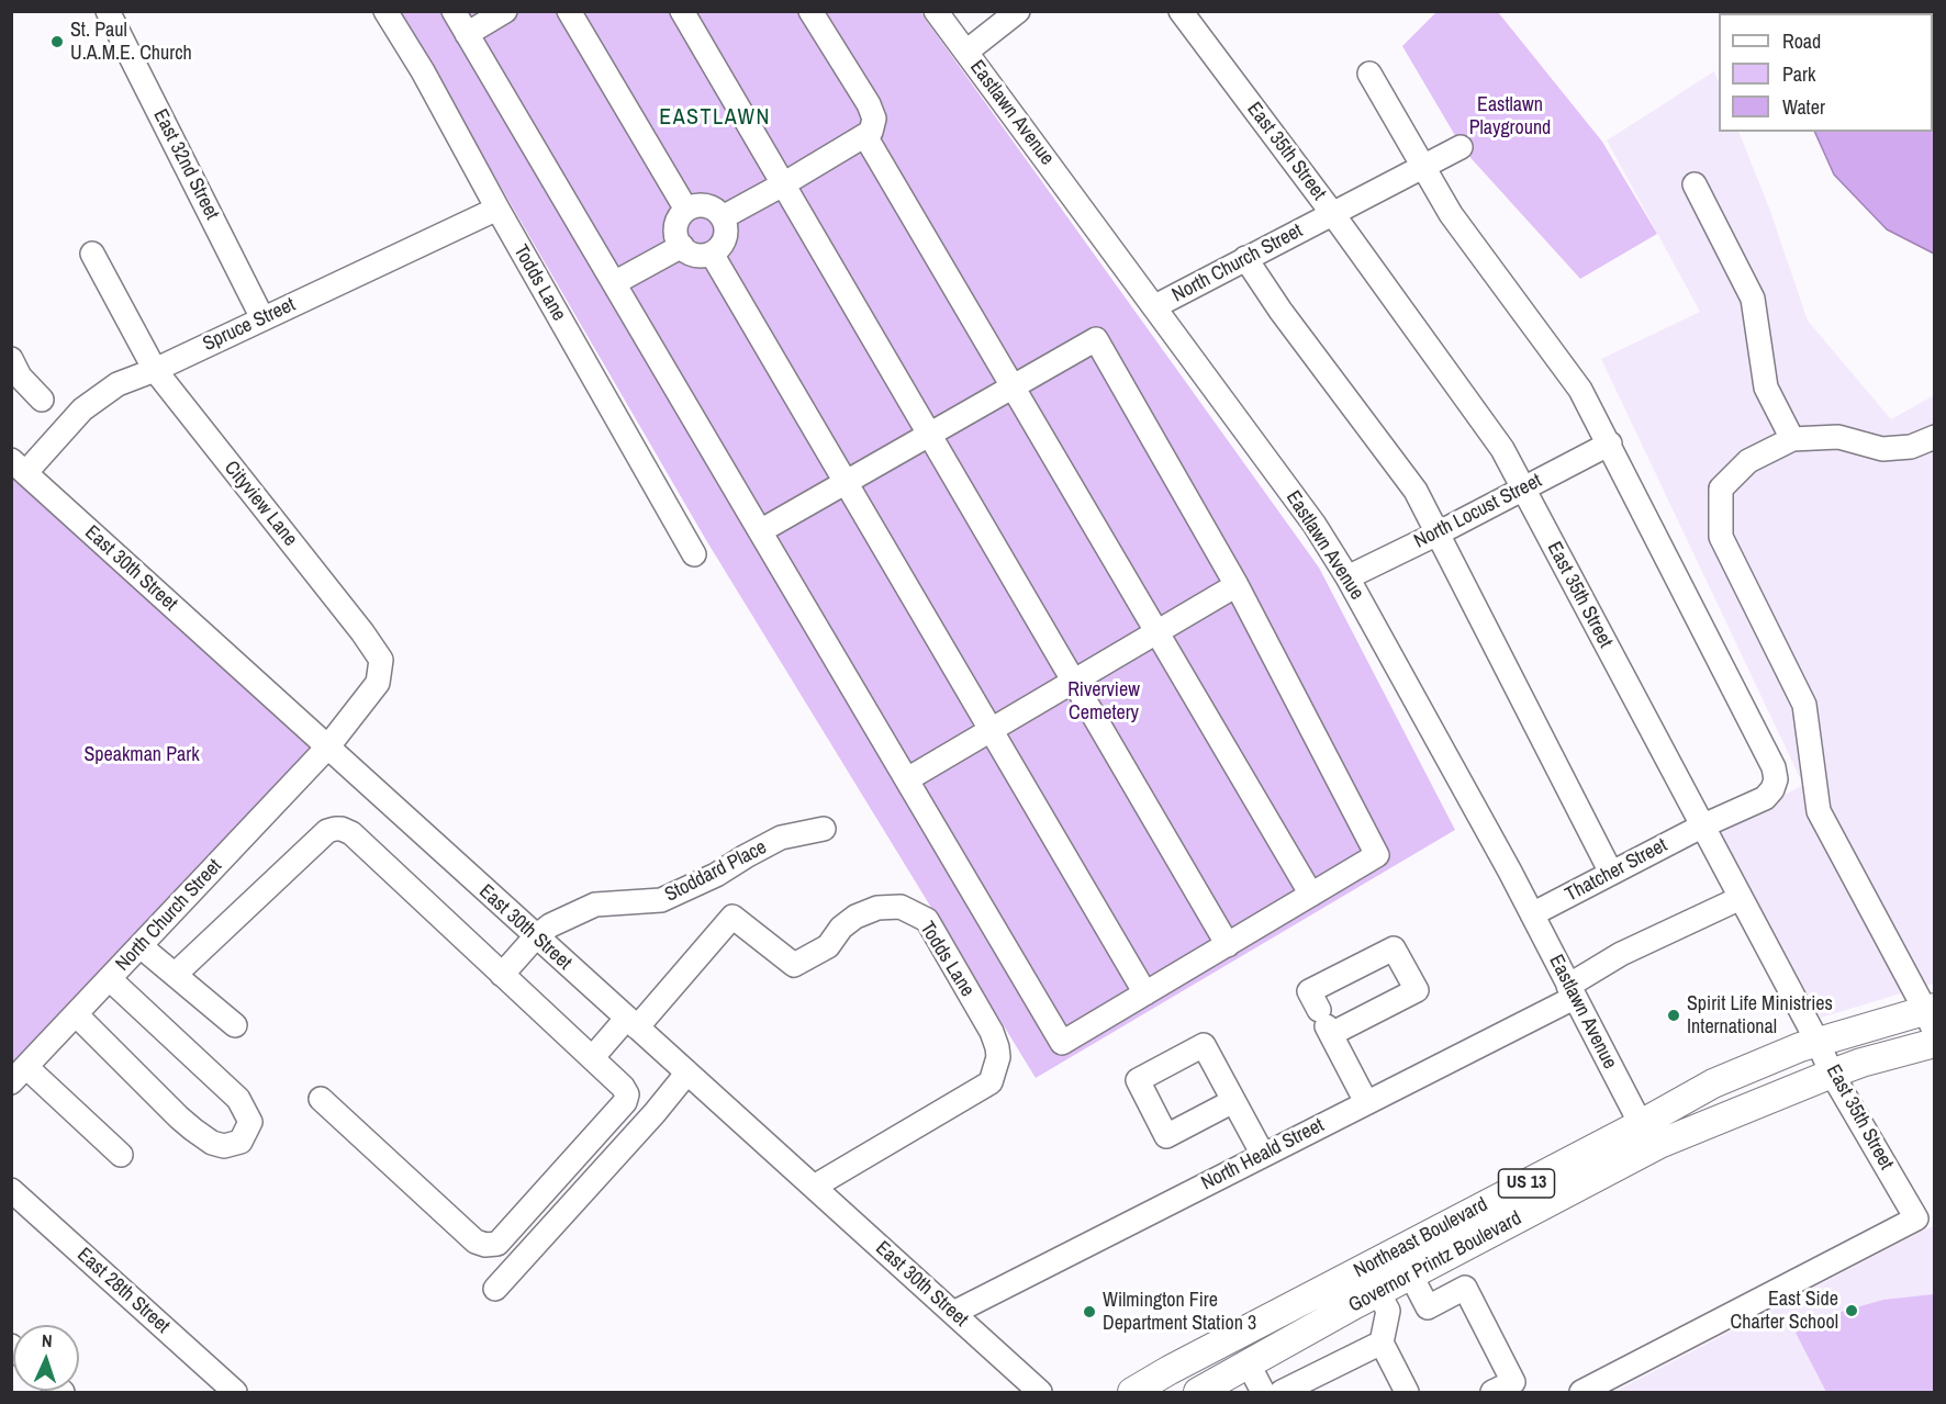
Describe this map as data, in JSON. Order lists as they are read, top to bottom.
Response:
{
  "streets": {
    "main road": ["US 13", "Northeast Boulevard", "Governor Printz Boulevard"],
    "street": [
      "Eastlawn Avenue",
      "East 35th Street",
      "East 32nd Street",
      "North Church Street",
      "Todds Lane",
      "Spruce Street",
      "Cityview Lane",
      "North Locust Street",
      "East 30th Street",
      "Thatcher Street",
      "Stoddard Place",
      "North Heald Street",
      "East 28th Street"
    ]
  },
  "crossings": [
    ["Eastlawn Avenue", "North Church Street"],
    ["Eastlawn Avenue", "North Locust Street"],
    ["Eastlawn Avenue", "Thatcher Street"],
    ["Eastlawn Avenue", "North Heald Street"],
    ["Eastlawn Avenue", "Northeast Boulevard"],
    ["East 35th Street", "North Church Street"],
    ["East 35th Street", "North Locust Street"],
    ["East 35th Street", "Thatcher Street"],
    ["East 35th Street", "North Heald Street"],
    ["East 35th Street", "Northeast Boulevard"],
    ["East 35th Street", "Governor Printz Boulevard"],
    ["East 32nd Street", "Spruce Street"],
    ["North Church Street", "Cityview Lane"],
    ["North Church Street", "East 30th Street"],
    ["North Church Street", "Thatcher Street"],
    ["Todds Lane", "Spruce Street"],
    ["Todds Lane", "East 30th Street"],
    ["Spruce Street", "Cityview Lane"],
    ["Spruce Street", "East 30th Street"],
    ["Cityview Lane", "East 30th Street"],
    ["North Locust Street", "Thatcher Street"],
    ["East 30th Street", "Stoddard Place"],
    ["East 30th Street", "North Heald Street"]
  ],
  "districts": ["EASTLAWN"],
  "parks": ["Eastlawn Playground", "Riverview Cemetery", "Speakman Park"],
  "places": [
    "St. Paul U.A.M.E. Church",
    "Spirit Life Ministries International",
    "East Side Charter School",
    "Wilmington Fire Department Station 3"
  ],
  "legend": ["Road", "Park", "Water"],
  "north": "top"
}
